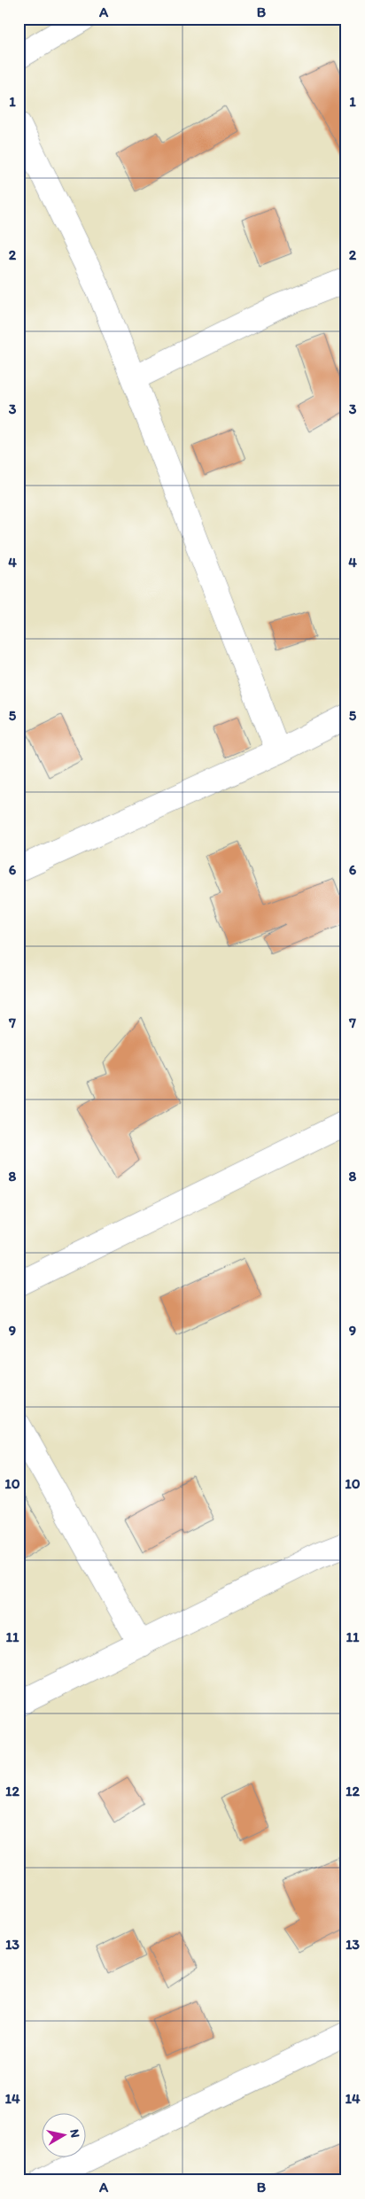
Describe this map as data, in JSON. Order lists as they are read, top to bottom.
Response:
{
  "north": "right",
  "grid": {
    "columns": ["A", "B"],
    "rows": [
      "1",
      "2",
      "3",
      "4",
      "5",
      "6",
      "7",
      "8",
      "9",
      "10",
      "11",
      "12",
      "13",
      "14"
    ]
  }
}
